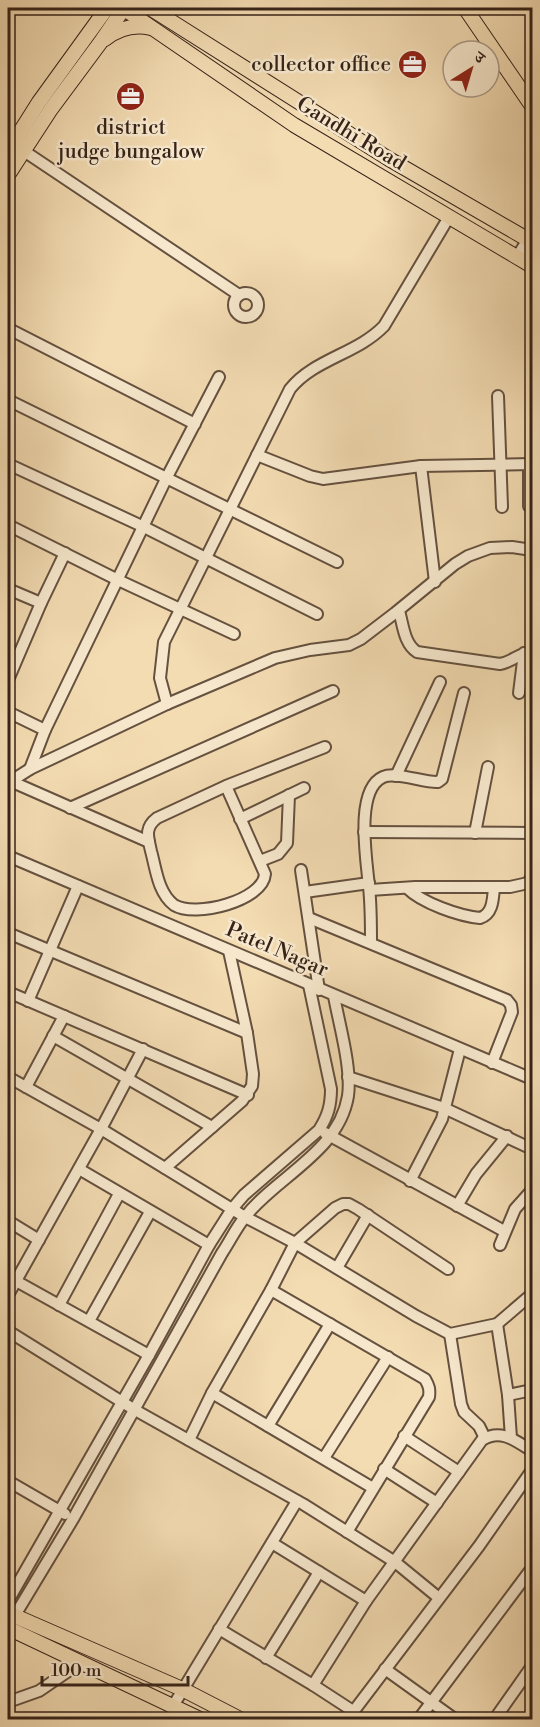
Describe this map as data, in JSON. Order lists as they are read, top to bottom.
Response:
{
  "streets": {
    "main road": ["Gandhi Road"],
    "street": ["Patel Nagar"]
  },
  "places": {
    "office": ["collector office", "district judge bungalow"]
  },
  "scale_bar": "100 m",
  "north": "top right"
}
